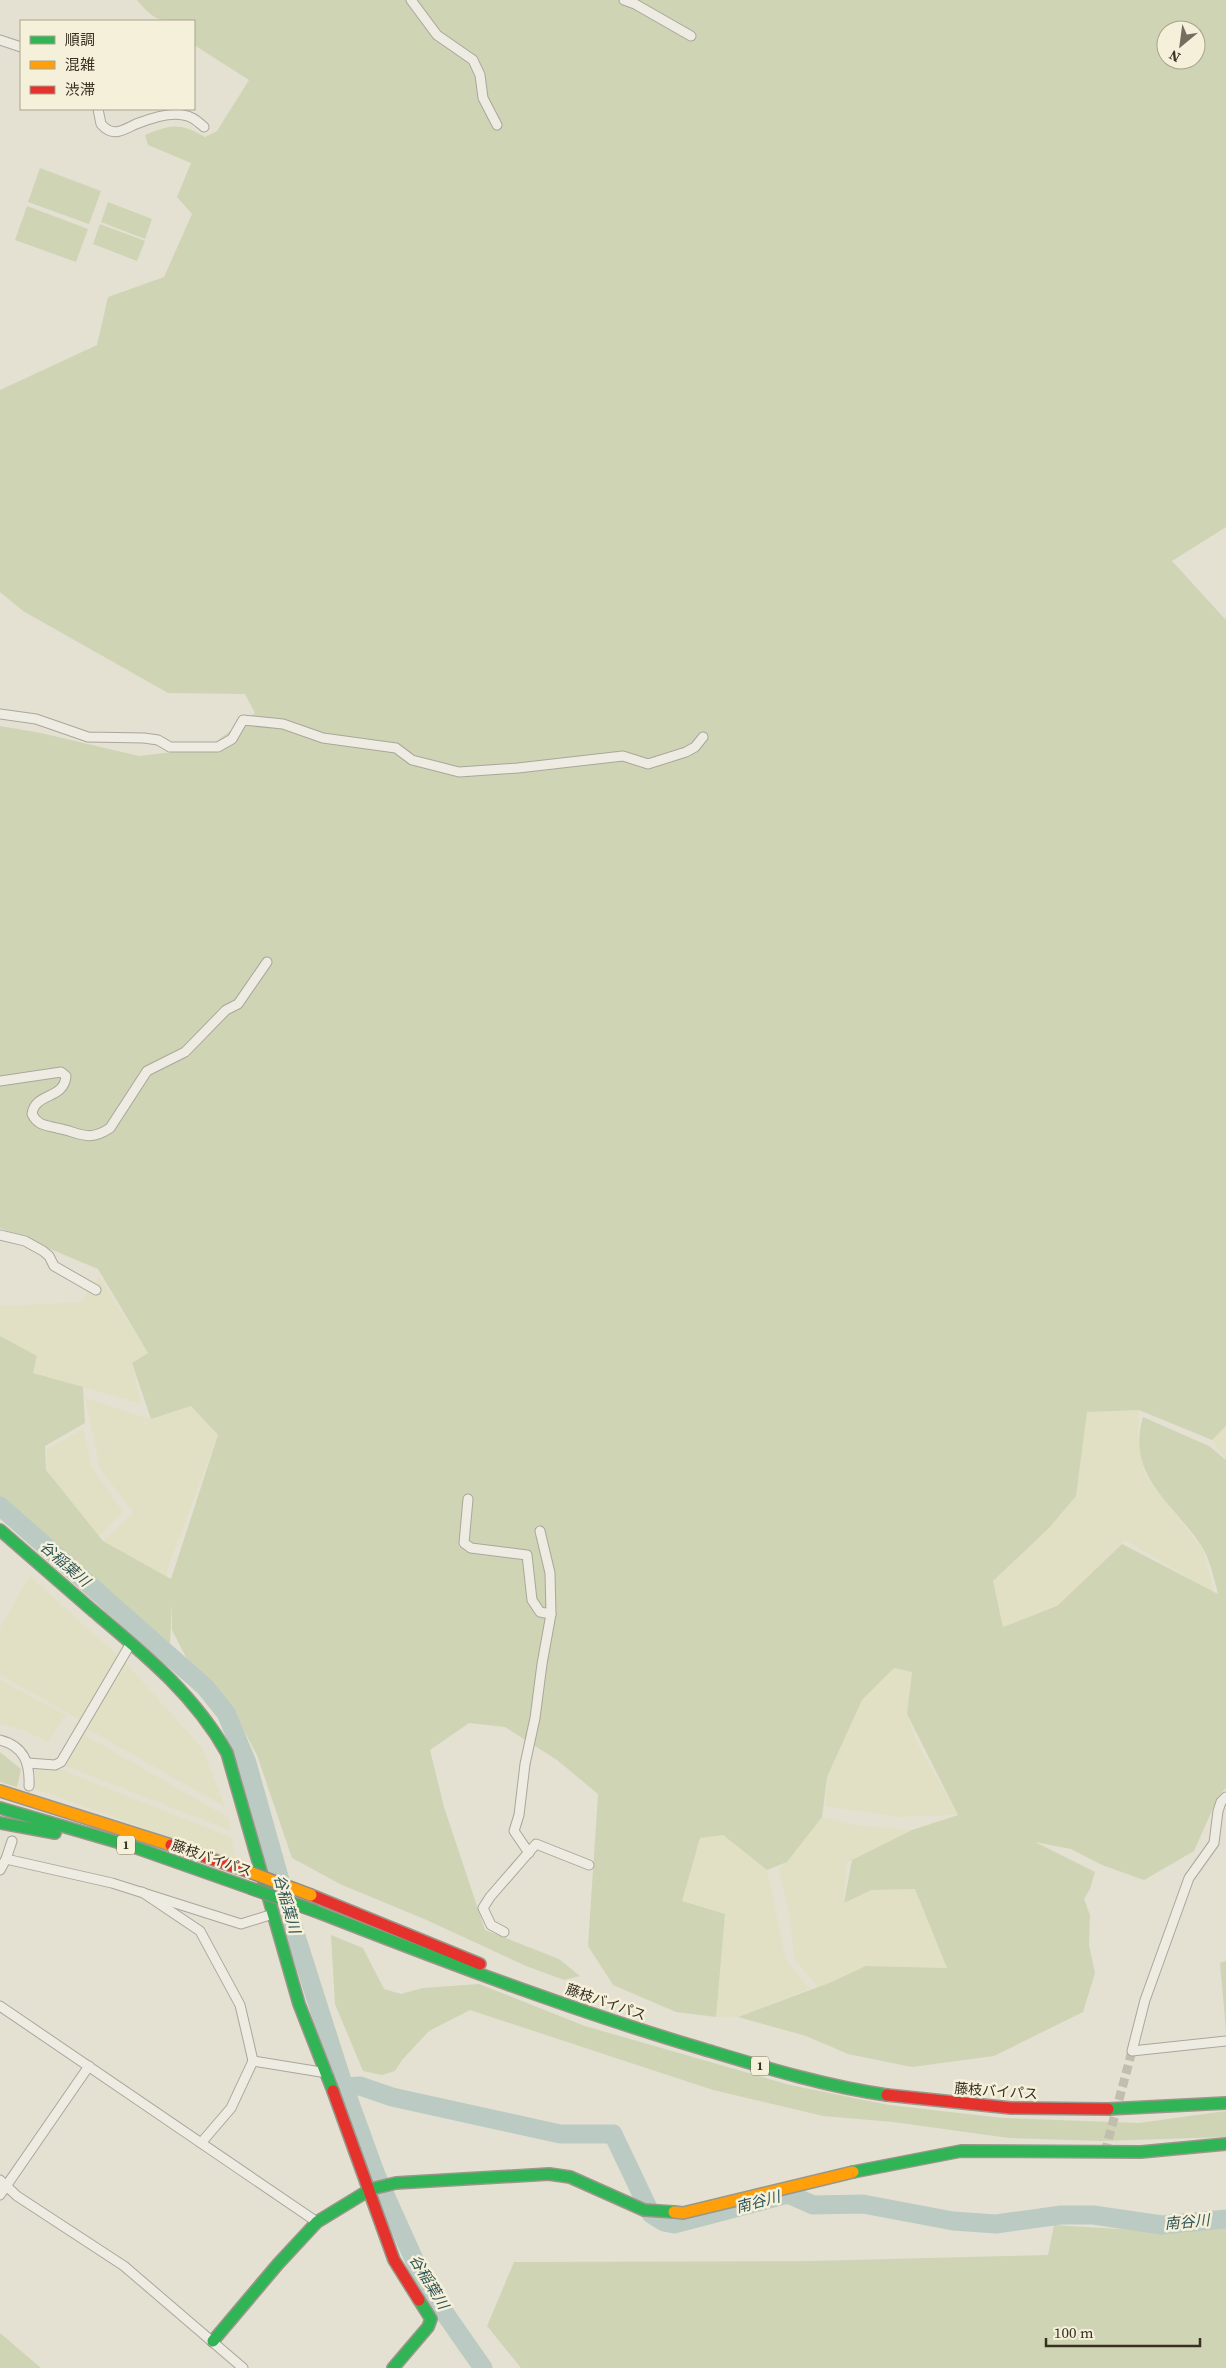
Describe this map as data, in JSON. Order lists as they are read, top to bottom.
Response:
{
  "streets": {
    "main road": ["1", "藤枝バイパス"]
  },
  "crossings": [
    ["1", "藤枝バイパス"]
  ],
  "water": ["谷稲葉川", "南谷川"],
  "legend": ["順調", "混雑", "渋滞"],
  "scale_bar": "100 m",
  "north": "bottom left"
}
